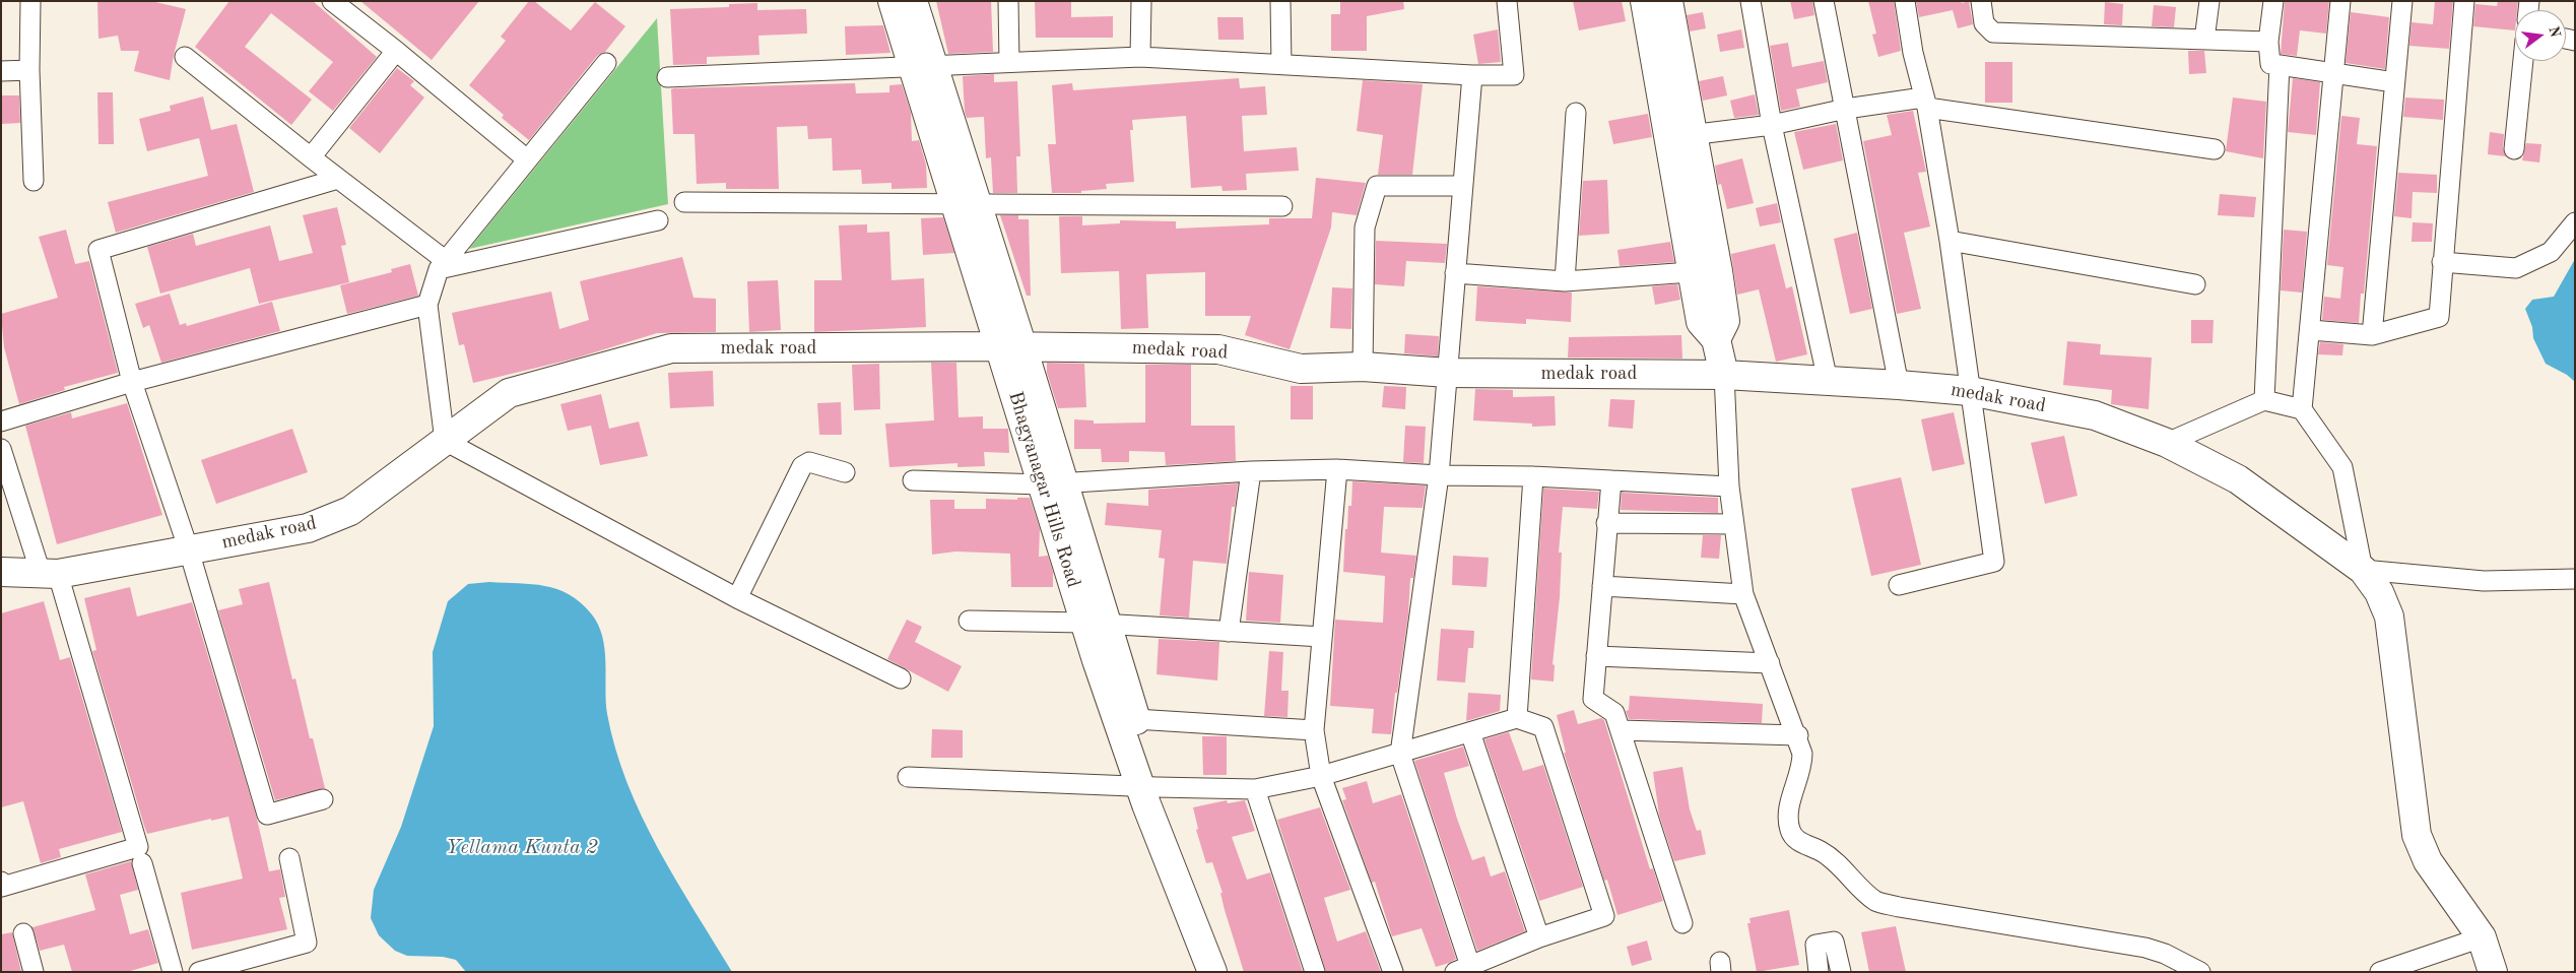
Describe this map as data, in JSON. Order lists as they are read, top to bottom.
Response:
{
  "streets": {
    "street": ["medak road", "Bhagyanagar Hills Road"]
  },
  "crossings": [
    ["medak road", "Bhagyanagar Hills Road"]
  ],
  "water": ["Yellama Kunta 2"],
  "north": "right"
}
